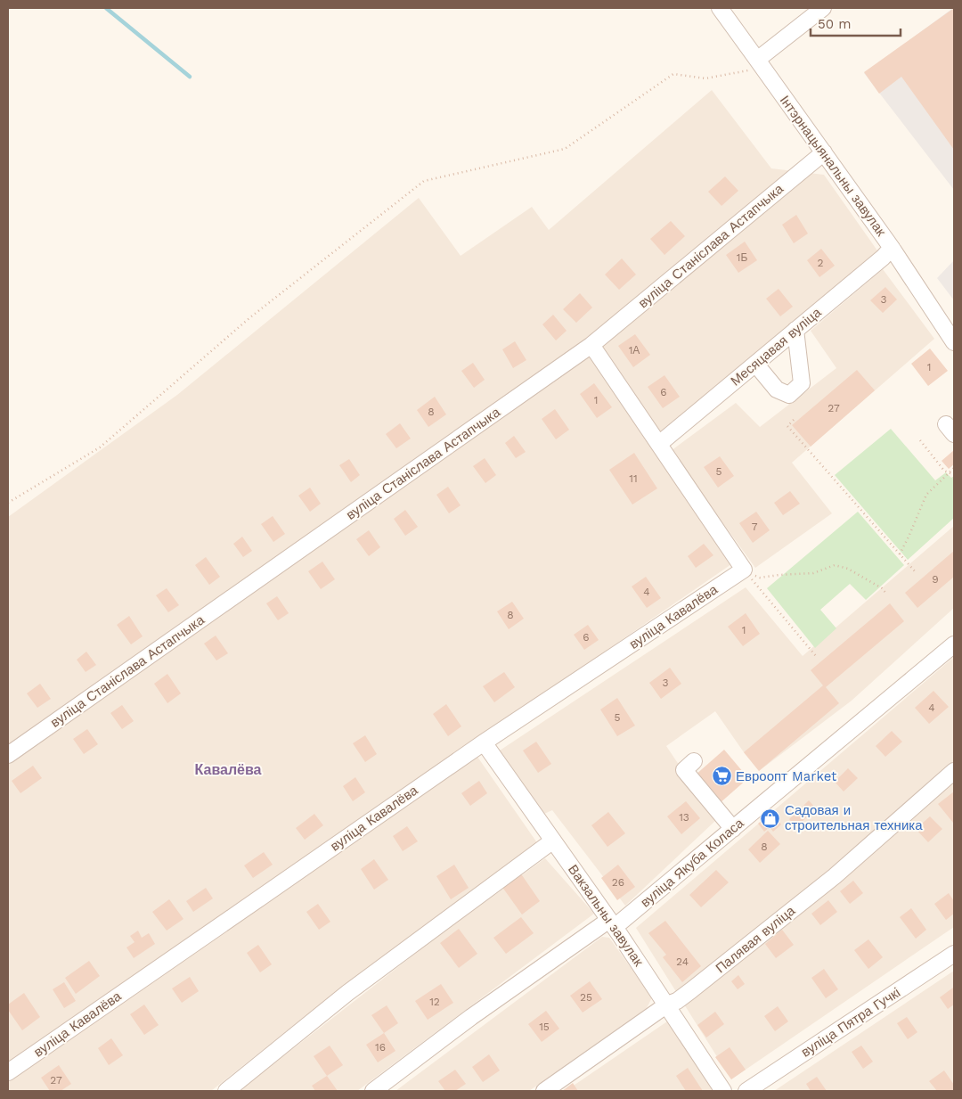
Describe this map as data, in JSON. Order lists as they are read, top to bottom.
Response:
{
  "streets": {
    "street": [
      "Інтэрнацыянальны завулак",
      "вуліца Станіслава Астапчыка",
      "Месяцавая вуліца",
      "вуліца Кавалёва",
      "вуліца Якуба Коласа",
      "Вакзальны завулак",
      "Палявая вуліца",
      "вуліца Пятра Гучкі"
    ]
  },
  "crossings": [
    ["Інтэрнацыянальны завулак", "вуліца Станіслава Астапчыка"],
    ["Інтэрнацыянальны завулак", "Месяцавая вуліца"],
    ["вуліца Кавалёва", "Вакзальны завулак"],
    ["вуліца Якуба Коласа", "Вакзальны завулак"],
    ["Вакзальны завулак", "Палявая вуліца"]
  ],
  "districts": ["Кавалёва"],
  "places": {
    "supermarket": ["Евроопт Market"],
    "shop": ["Садовая и строительная техника"]
  },
  "house_numbers": [
    "1Б",
    "2",
    "3",
    "1А",
    "1",
    "6",
    "1",
    "27",
    "8",
    "5",
    "11",
    "7",
    "9",
    "4",
    "8",
    "1",
    "6",
    "3",
    "4",
    "5",
    "13",
    "8",
    "26",
    "24",
    "25",
    "12",
    "15",
    "16",
    "27"
  ],
  "scale_bar": "50 m"
}
